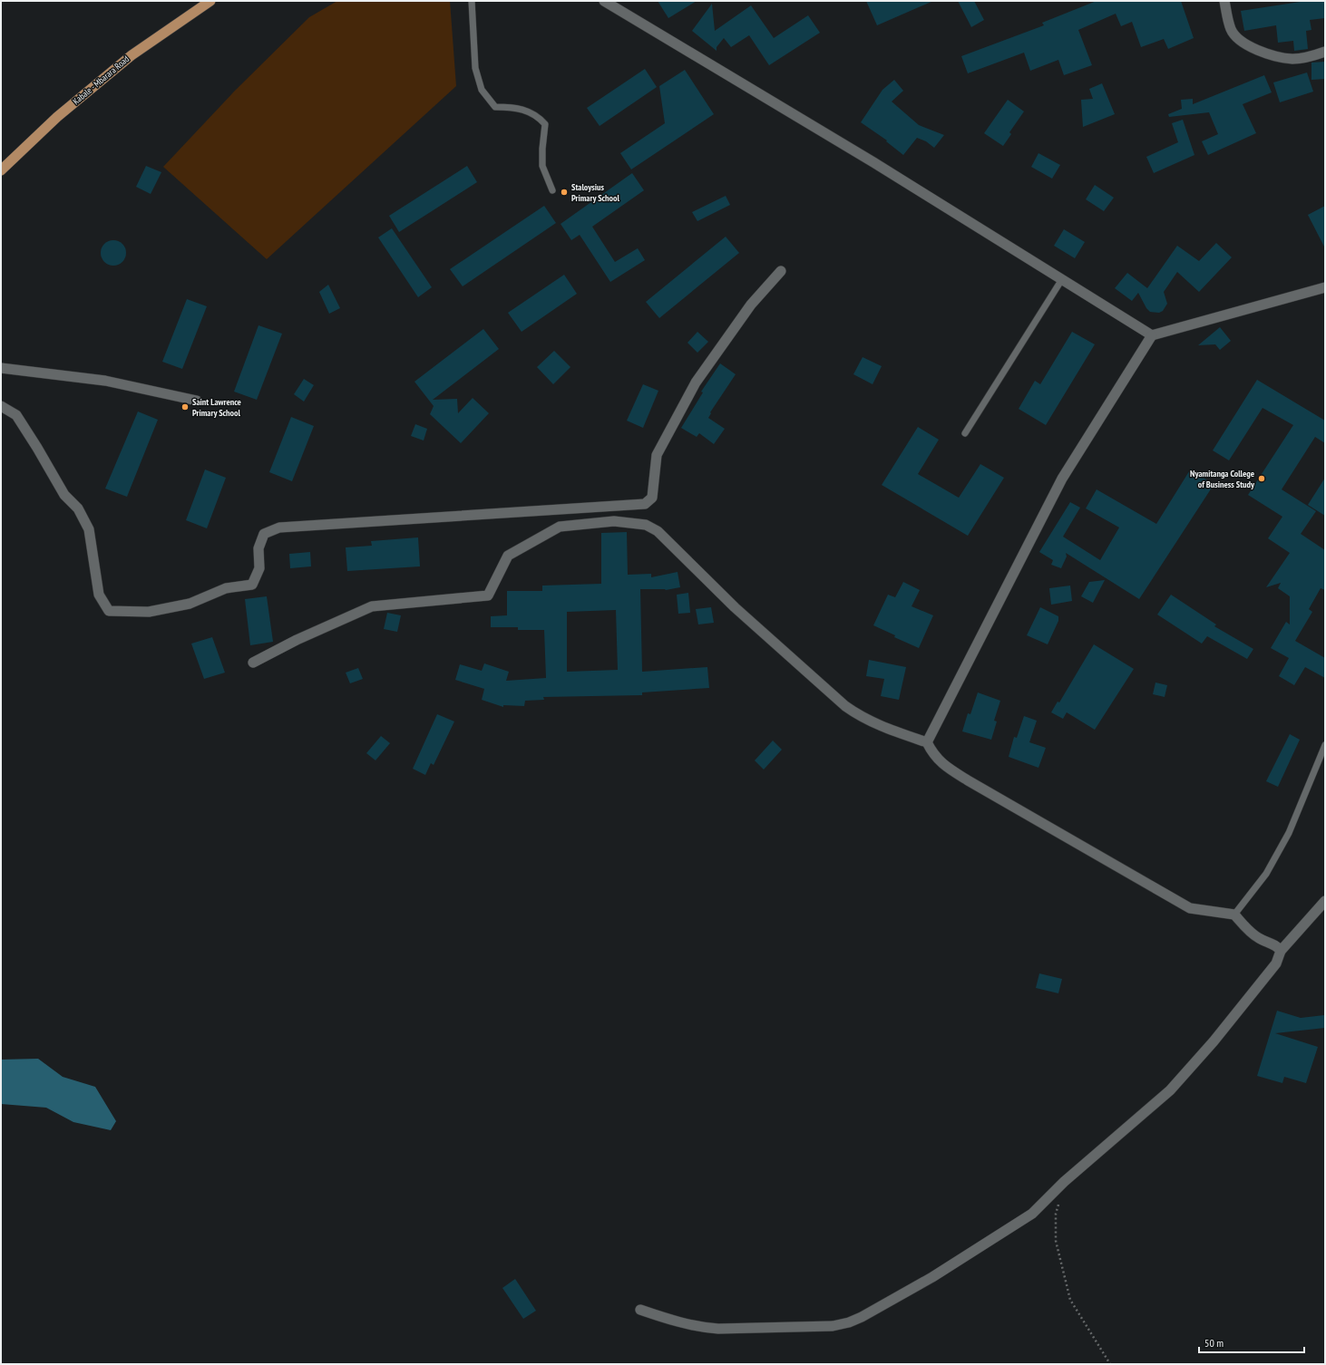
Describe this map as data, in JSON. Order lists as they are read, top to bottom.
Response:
{
  "streets": {
    "main road": ["Kabale - Mbarara Road"]
  },
  "places": ["Staloysius Primary School", "Saint Lawrence Primary School", "Nyamitanga College of Business Study"],
  "scale_bar": "50 m"
}
